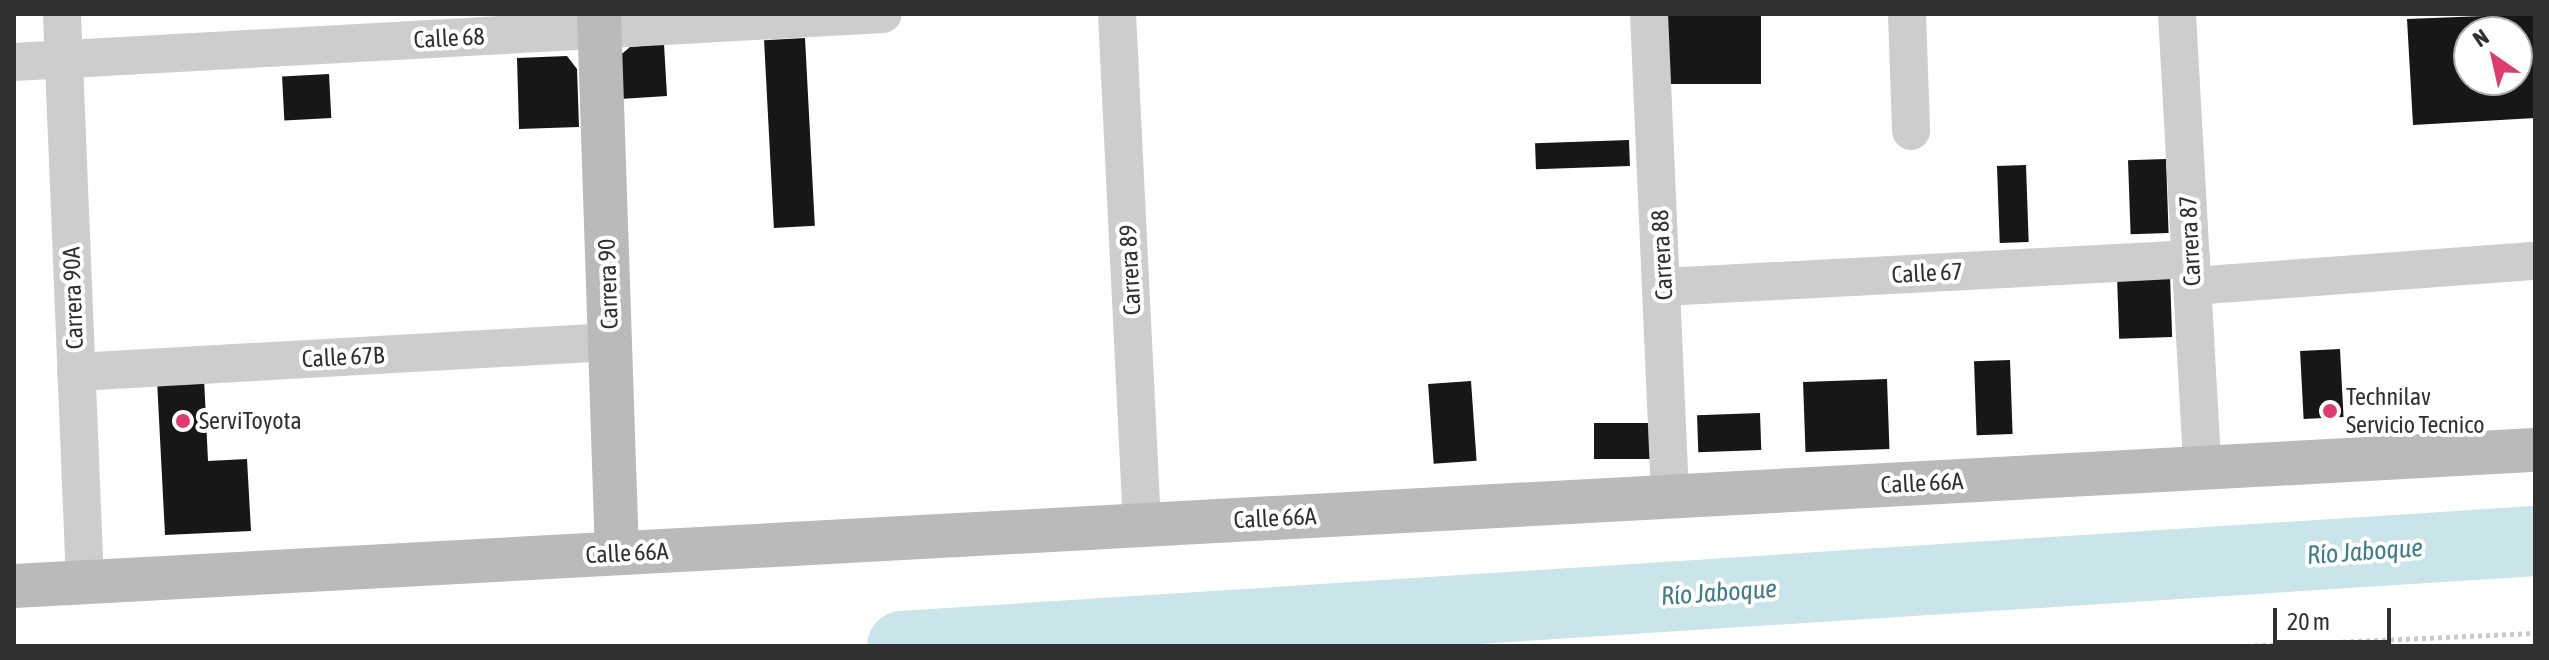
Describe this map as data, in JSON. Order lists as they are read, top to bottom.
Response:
{
  "streets": {
    "street": [
      "Calle 68",
      "Carrera 87",
      "Carrera 88",
      "Carrera 89",
      "Calle 67",
      "Carrera 90",
      "Carrera 90A",
      "Calle 67B",
      "Calle 66A"
    ]
  },
  "crossings": [
    ["Calle 68", "Carrera 90"],
    ["Calle 68", "Carrera 90A"],
    ["Carrera 87", "Calle 67"],
    ["Carrera 87", "Calle 66A"],
    ["Carrera 88", "Calle 67"],
    ["Carrera 88", "Calle 66A"],
    ["Carrera 89", "Calle 66A"],
    ["Carrera 90", "Calle 67B"],
    ["Carrera 90", "Calle 66A"],
    ["Carrera 90A", "Calle 67B"],
    ["Carrera 90A", "Calle 66A"]
  ],
  "water": ["Río Jaboque"],
  "places": ["Technilav Servicio Tecnico", "ServiToyota"],
  "scale_bar": "20 m",
  "north": "top left"
}
